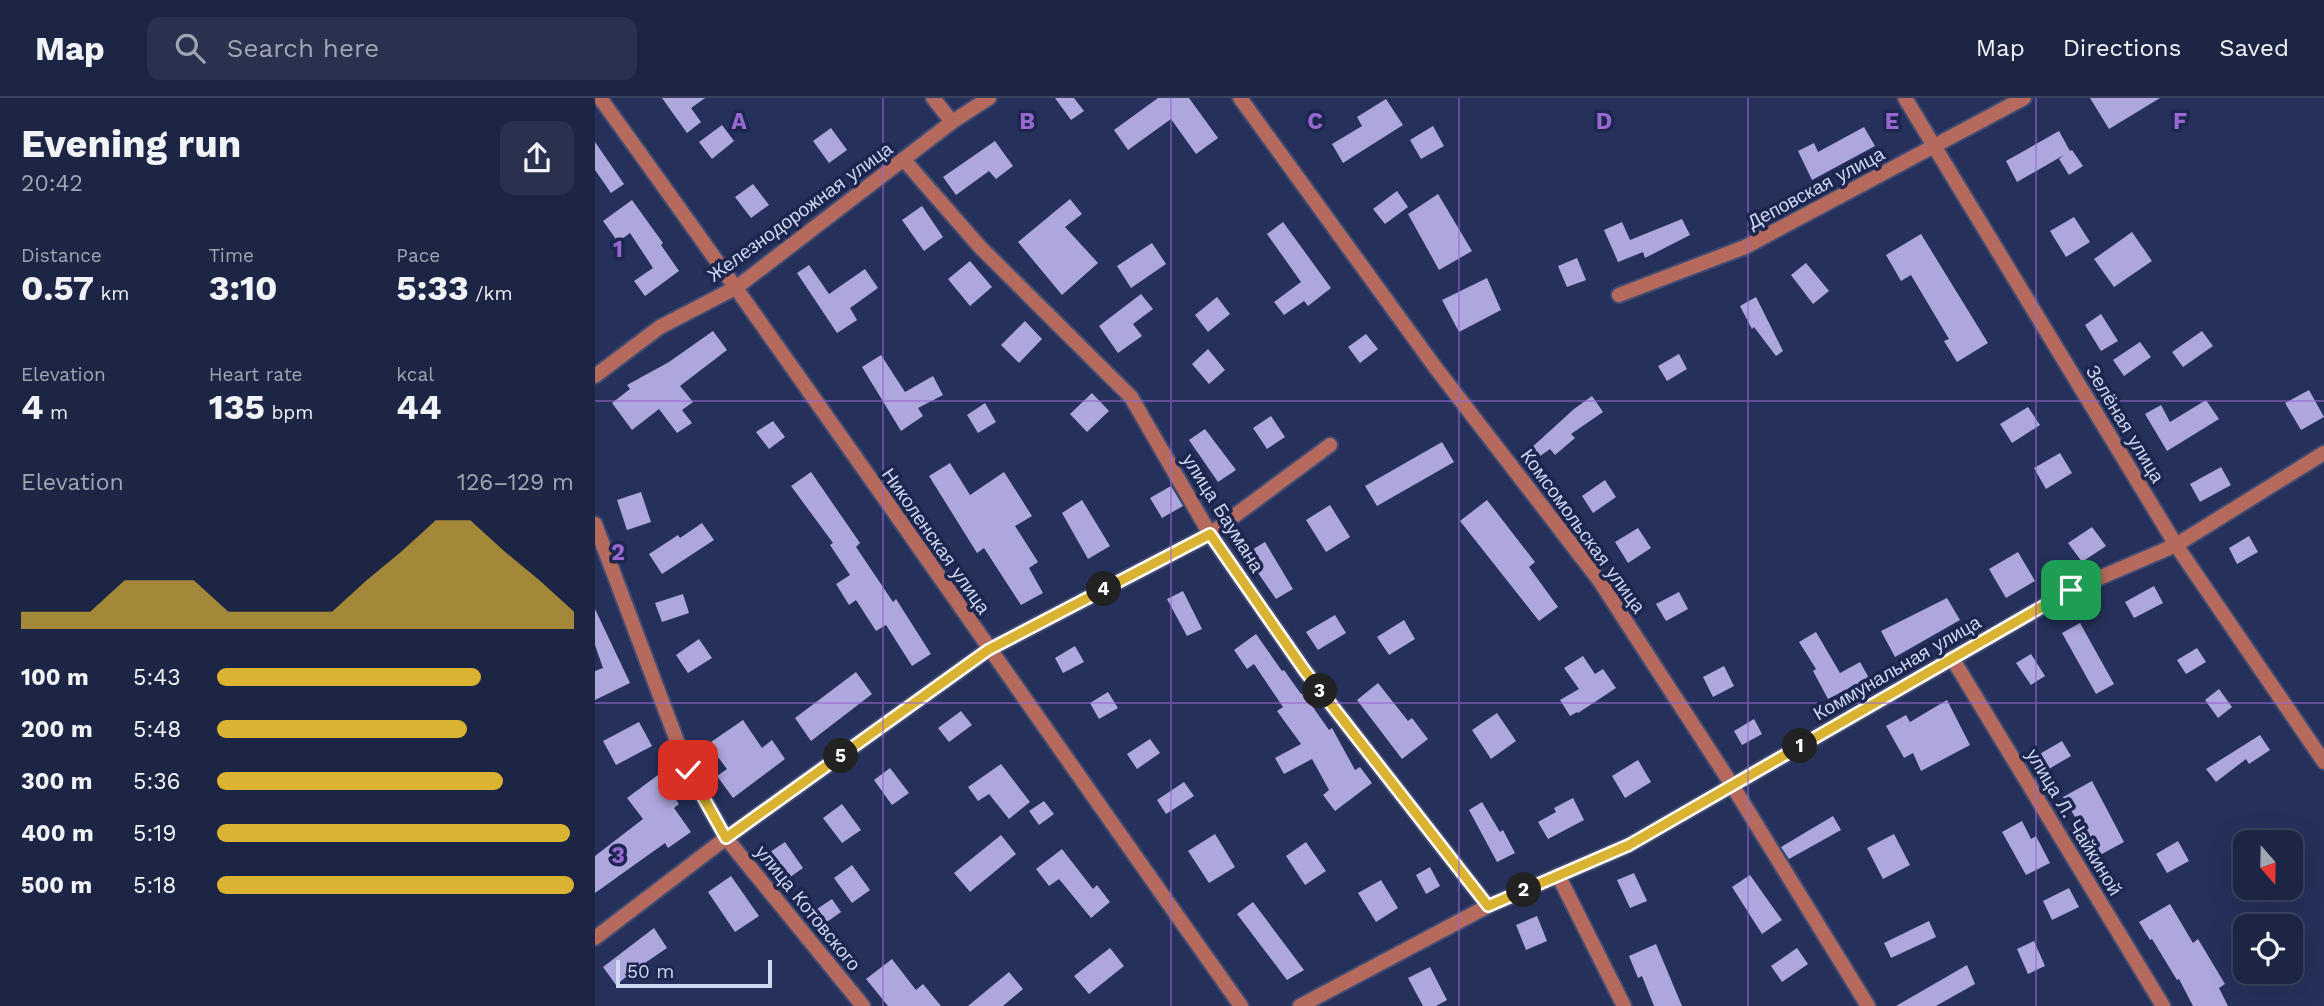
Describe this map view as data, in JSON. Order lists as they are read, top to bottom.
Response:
{
  "streets": {
    "street": [
      "Деповская улица",
      "Железнодорожная улица",
      "Зелёная улица",
      "улица Баумана",
      "Комсомольская улица",
      "Николенская улица",
      "Коммунальная улица",
      "улица Л. Чайкиной",
      "улица Котовского"
    ]
  },
  "crossings": [
    ["Деповская улица", "Зелёная улица"],
    ["Железнодорожная улица", "улица Баумана"],
    ["Железнодорожная улица", "Николенская улица"],
    ["Зелёная улица", "Коммунальная улица"],
    ["улица Баумана", "Коммунальная улица"],
    ["Комсомольская улица", "Коммунальная улица"],
    ["Коммунальная улица", "улица Л. Чайкиной"]
  ],
  "scale_bar": "50 m",
  "north": "bottom",
  "page": {
    "header": "Map",
    "search": "Search here",
    "nav": ["Map", "Directions", "Saved"],
    "heading": ["Evening run", "20:42"],
    "stats": [
      ["Distance", "0.57 km"],
      ["Time", "3:10"],
      ["Pace", "5:33 /km"],
      ["Elevation", "4 m"],
      ["Heart rate", "135 bpm"],
      ["kcal", "44"]
    ],
    "chart": ["Elevation", "126–129 m"],
    "pins": [
      "4",
      "3",
      "1",
      "5",
      "2"
    ],
    "list": [
      {
        "name": "100 m",
        "note": "5:43"
      },
      {
        "name": "200 m",
        "note": "5:48"
      },
      {
        "name": "300 m",
        "note": "5:36"
      },
      {
        "name": "400 m",
        "note": "5:19"
      },
      {
        "name": "500 m",
        "note": "5:18"
      }
    ],
    "scale": "50 m"
  },
  "grid": {
    "columns": [
      "A",
      "B",
      "C",
      "D",
      "E",
      "F"
    ],
    "rows": ["1", "2", "3"]
  }
}
